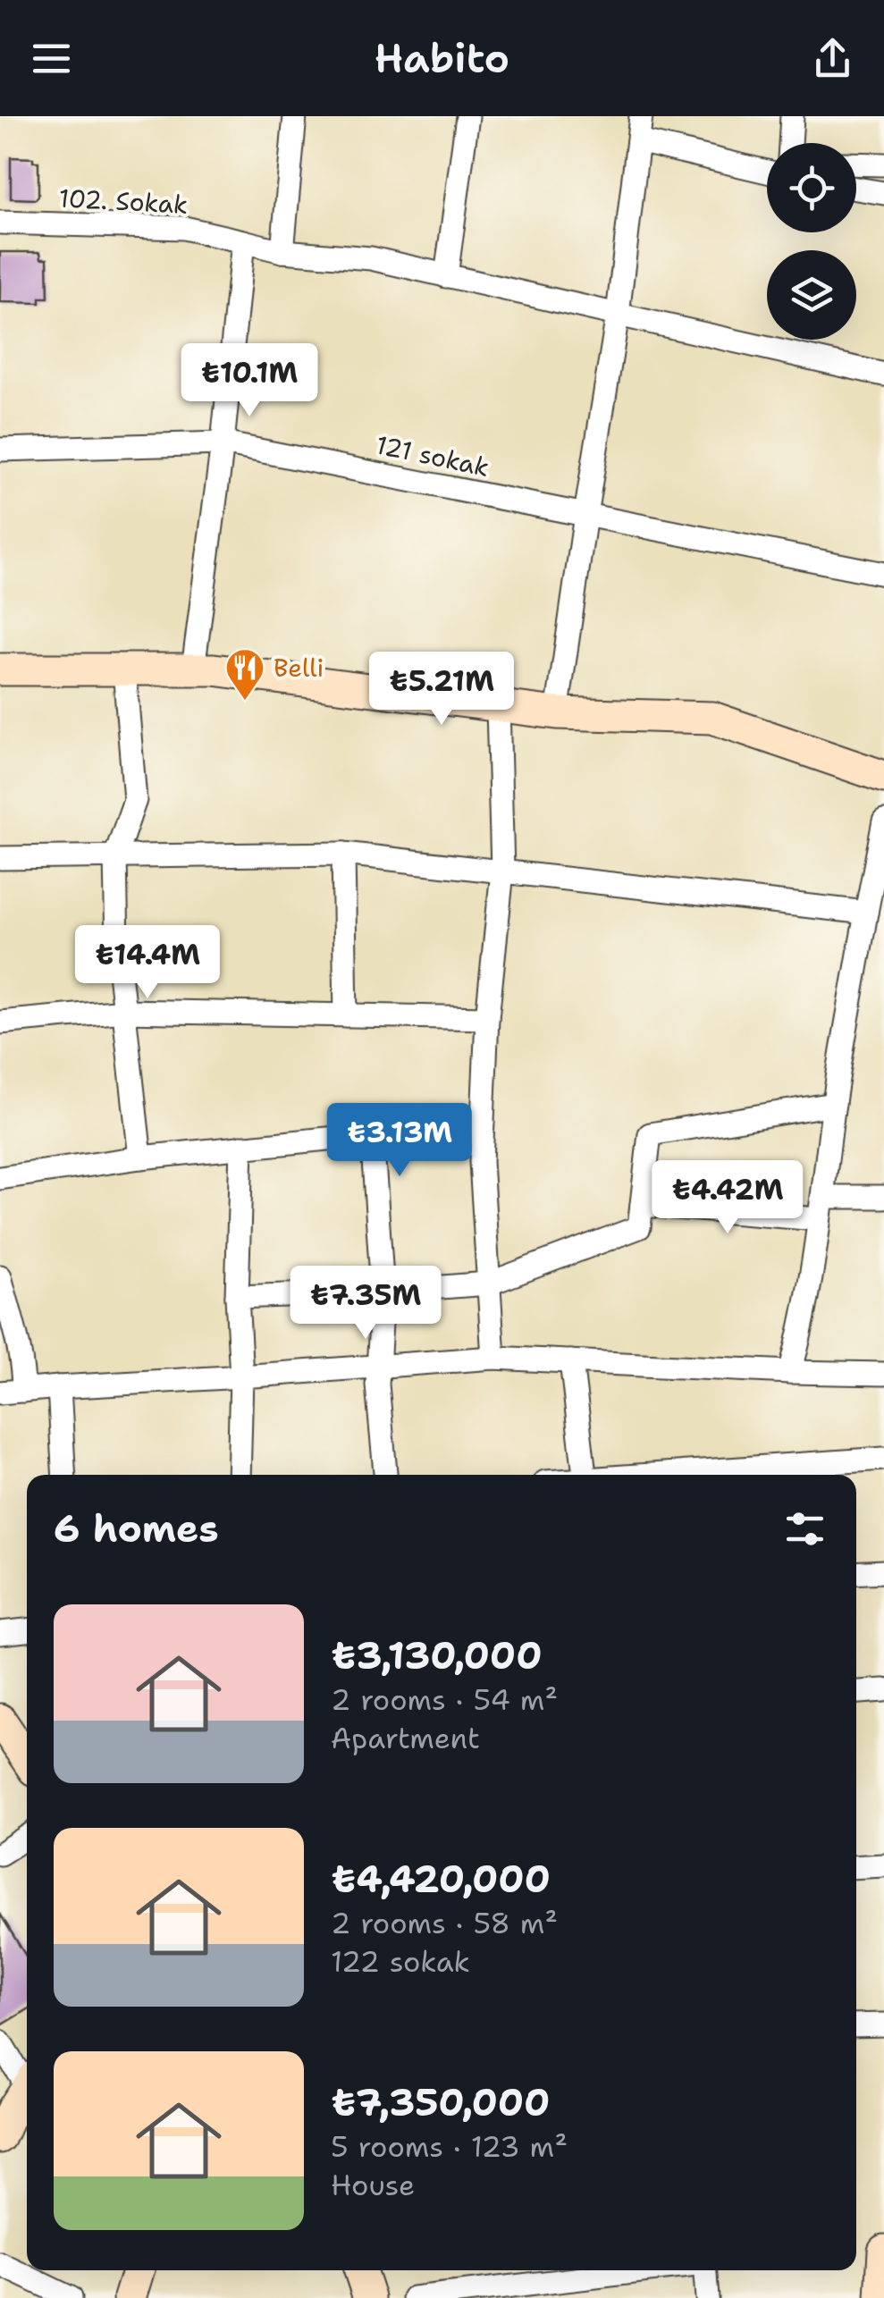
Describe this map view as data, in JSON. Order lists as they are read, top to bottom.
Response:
{
  "streets": {
    "street": ["102. Sokak", "121 sokak"]
  },
  "places": {
    "restaurant": ["Belli"]
  },
  "page": {
    "header": "Habito",
    "price": [
      "₺10.1M",
      "₺5.21M",
      "₺14.4M",
      "₺3.13M",
      "₺4.42M",
      "₺7.35M"
    ],
    "heading": "6 homes",
    "list": [
      {
        "name": "₺3,130,000",
        "note": "2 rooms · 54 m² · Apartment"
      },
      {
        "name": "₺4,420,000",
        "note": "2 rooms · 58 m² · 122 sokak"
      },
      {
        "name": "₺7,350,000",
        "note": "5 rooms · 123 m² · House"
      }
    ]
  }
}
